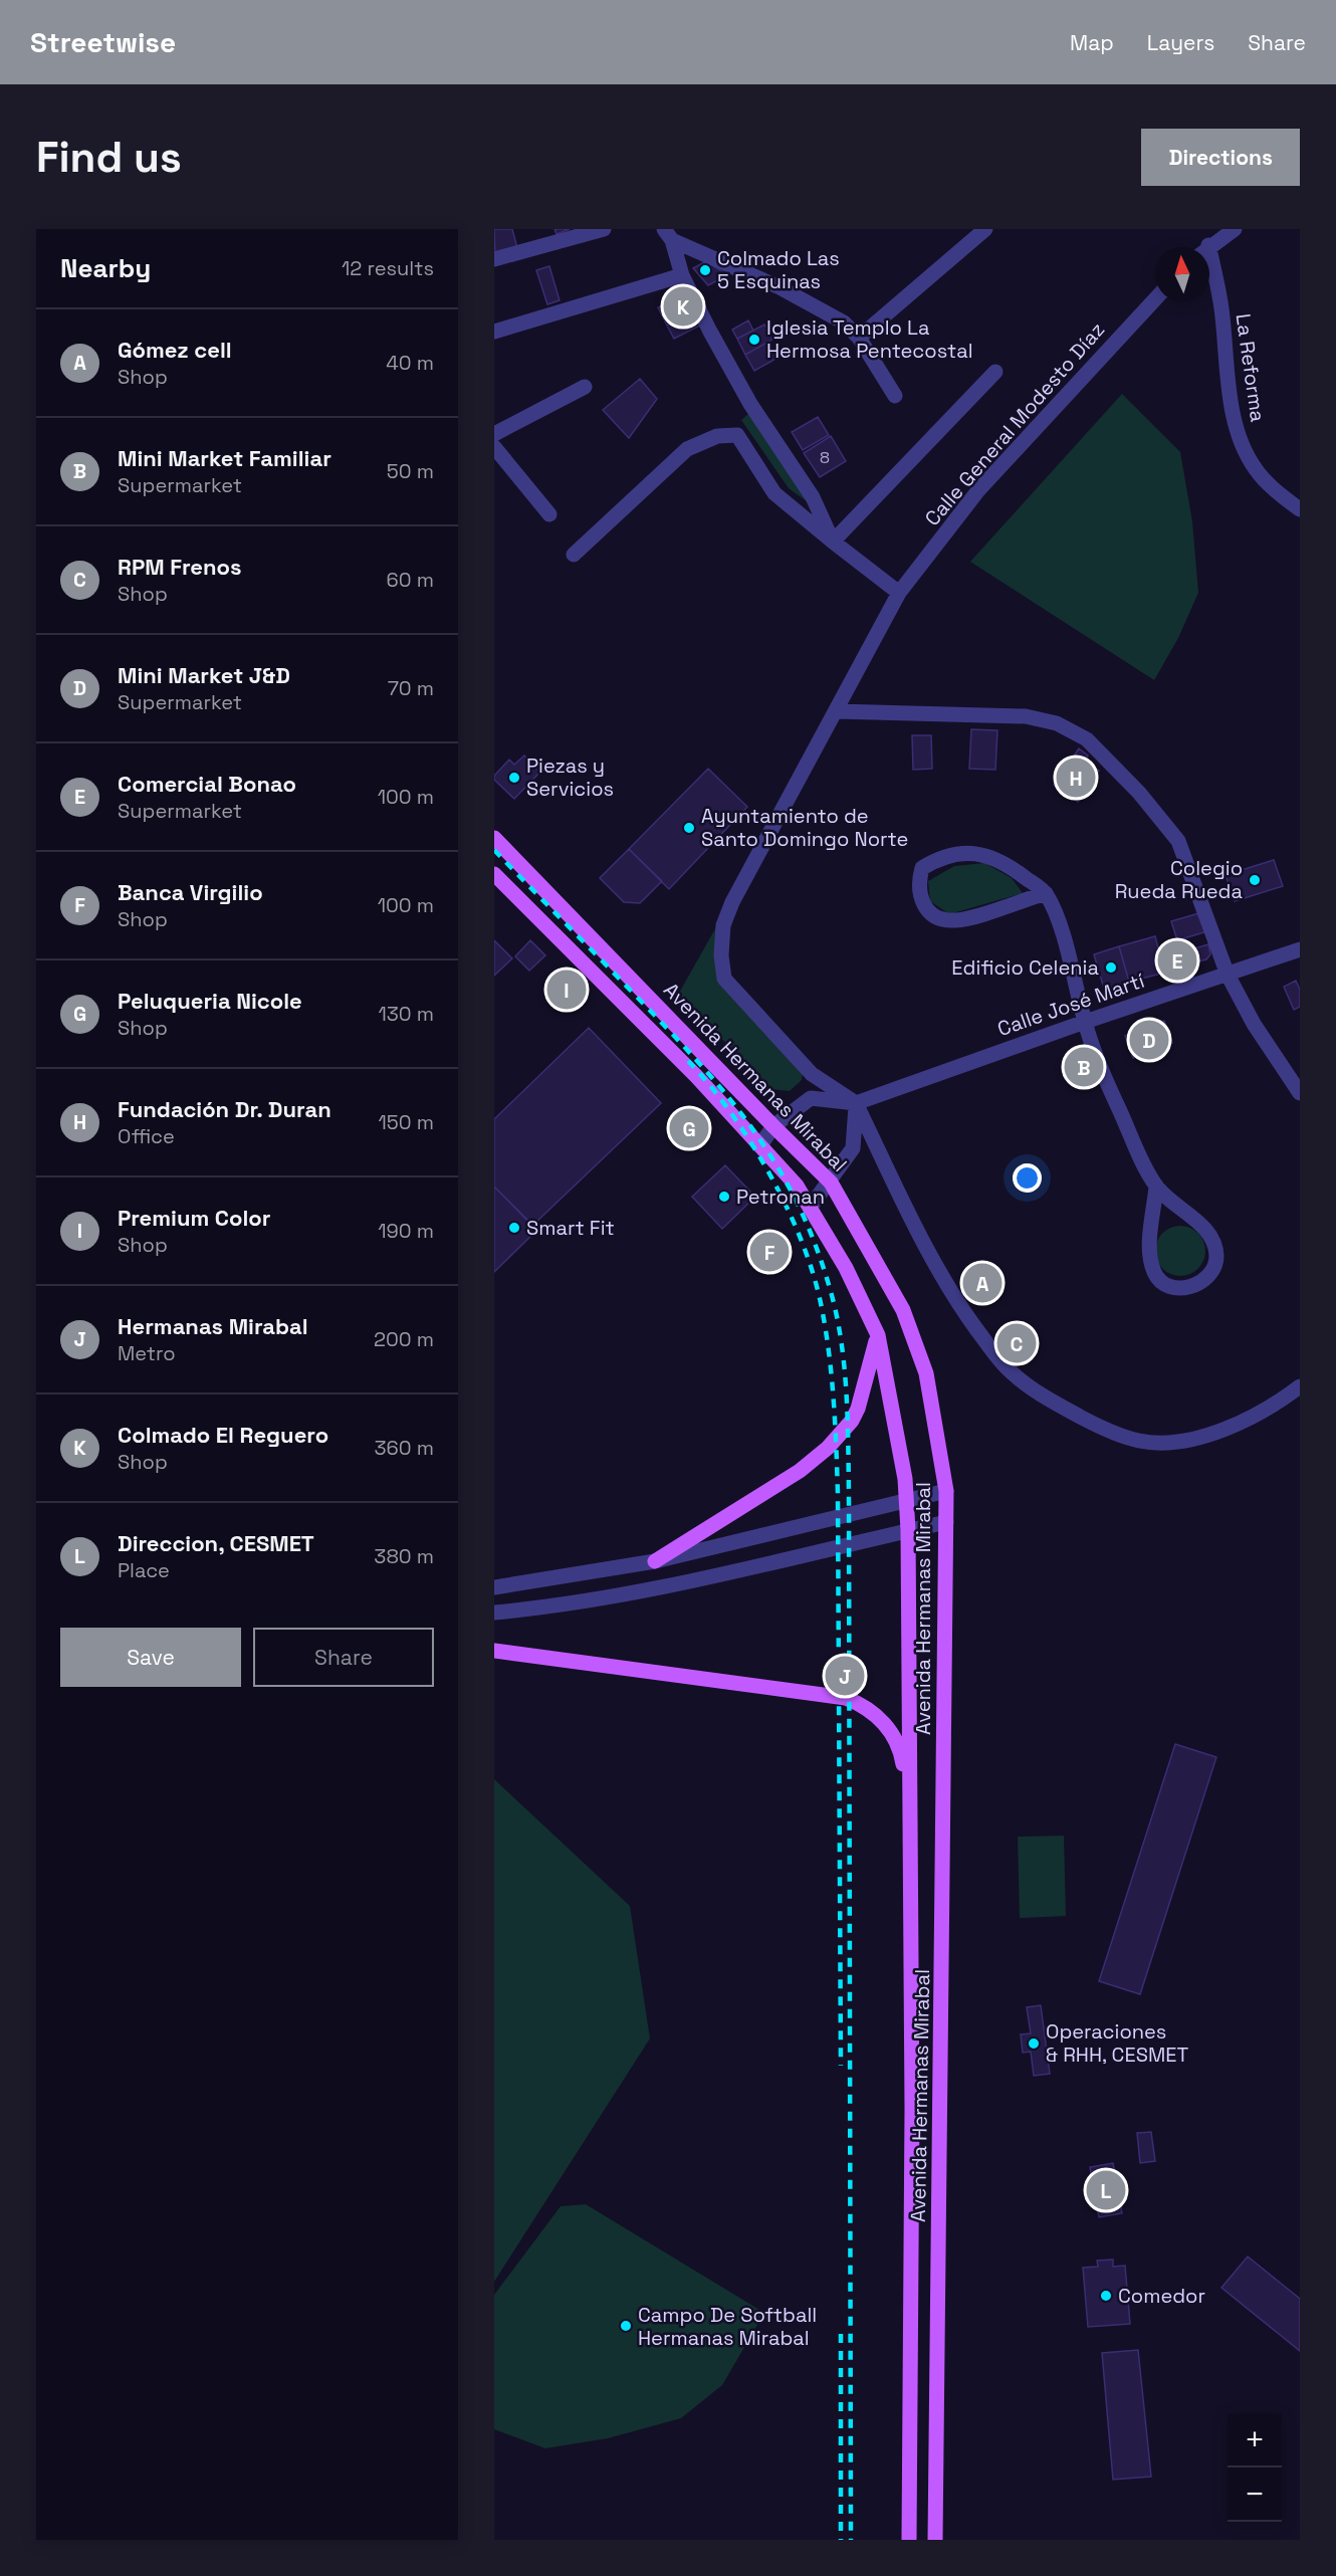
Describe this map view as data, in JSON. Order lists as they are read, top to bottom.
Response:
{
  "streets": {
    "main road": ["Avenida Hermanas Mirabal"],
    "street": ["La Reforma", "Calle General Modesto Díaz", "Calle José Martí"]
  },
  "crossings": [
    ["Calle General Modesto Díaz", "Calle José Martí"]
  ],
  "places": [
    "Colmado Las 5 Esquinas",
    "Iglesia Templo La Hermosa Pentecostal",
    "Piezas y Servicios",
    "Ayuntamiento de Santo Domingo Norte",
    "Colegio Rueda Rueda",
    "Edificio Celenia",
    "Petronan",
    "Smart Fit",
    "Operaciones & RHH, CESMET",
    "Comedor",
    "Campo De Softball Hermanas Mirabal"
  ],
  "house_numbers": ["8"],
  "north": "top",
  "page": {
    "header": "Streetwise",
    "nav": ["Map", "Layers", "Share"],
    "buttons": [
      "Directions",
      ["Save", "Share"]
    ],
    "title": "Find us",
    "heading": ["Nearby", "12 results"],
    "pins": [
      "K",
      "H",
      "E",
      "I",
      "D",
      "B",
      "G",
      "F",
      "A",
      "C",
      "J",
      "L"
    ],
    "list": [
      {
        "mark": "A",
        "name": "Gómez cell",
        "note": "Shop",
        "value": "40 m"
      },
      {
        "mark": "B",
        "name": "Mini Market Familiar",
        "note": "Supermarket",
        "value": "50 m"
      },
      {
        "mark": "C",
        "name": "RPM Frenos",
        "note": "Shop",
        "value": "60 m"
      },
      {
        "mark": "D",
        "name": "Mini Market J&D",
        "note": "Supermarket",
        "value": "70 m"
      },
      {
        "mark": "E",
        "name": "Comercial Bonao",
        "note": "Supermarket",
        "value": "100 m"
      },
      {
        "mark": "F",
        "name": "Banca Virgilio",
        "note": "Shop",
        "value": "100 m"
      },
      {
        "mark": "G",
        "name": "Peluqueria Nicole",
        "note": "Shop",
        "value": "130 m"
      },
      {
        "mark": "H",
        "name": "Fundación Dr. Duran",
        "note": "Office",
        "value": "150 m"
      },
      {
        "mark": "I",
        "name": "Premium Color",
        "note": "Shop",
        "value": "190 m"
      },
      {
        "mark": "J",
        "name": "Hermanas Mirabal",
        "note": "Metro",
        "value": "200 m"
      },
      {
        "mark": "K",
        "name": "Colmado El Reguero",
        "note": "Shop",
        "value": "360 m"
      },
      {
        "mark": "L",
        "name": "Direccion, CESMET",
        "note": "Place",
        "value": "380 m"
      }
    ],
    "map_buttons": ["+", "−"]
  }
}
